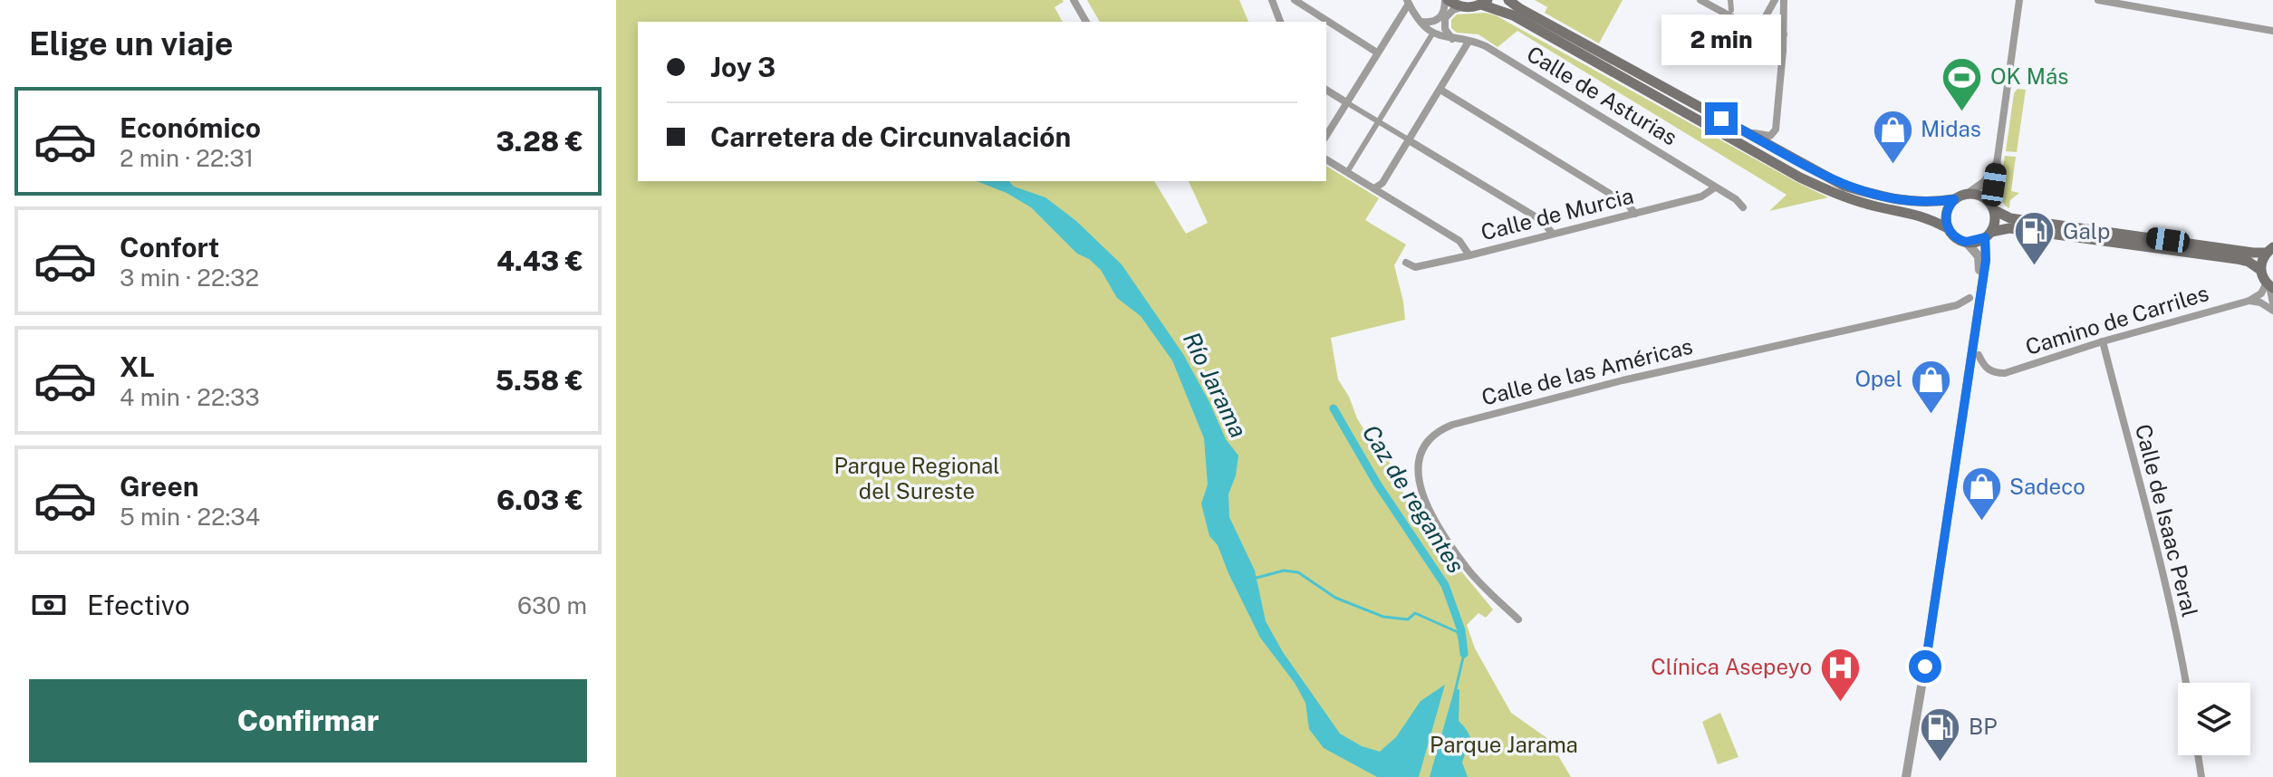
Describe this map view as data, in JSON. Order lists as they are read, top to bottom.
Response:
{
  "streets": {
    "street": [
      "Calle de Asturias",
      "Calle de Murcia",
      "Camino de Carriles",
      "Calle de las Américas",
      "Calle de Isaac Peral"
    ]
  },
  "crossings": [
    ["Calle de Asturias", "Calle de Murcia"],
    ["Camino de Carriles", "Calle de Isaac Peral"]
  ],
  "water": ["Río Jarama", "Caz de regantes"],
  "parks": ["Parque Regional del Sureste", "Parque Jarama"],
  "places": {
    "sports": ["OK Más"],
    "shop": ["Midas", "Opel", "Sadeco"],
    "fuel station": ["Galp", "BP"],
    "hospital": ["Clínica Asepeyo"]
  },
  "page": {
    "heading": "Elige un viaje",
    "bubble": "2 min",
    "banner": ["Joy 3", "Carretera de Circunvalación"],
    "list": [
      {
        "name": "Económico",
        "note": "2 min · 22:31",
        "value": "3.28 €"
      },
      {
        "name": "Confort",
        "note": "3 min · 22:32",
        "value": "4.43 €"
      },
      {
        "name": "XL",
        "note": "4 min · 22:33",
        "value": "5.58 €"
      },
      {
        "name": "Green",
        "note": "5 min · 22:34",
        "value": "6.03 €"
      }
    ],
    "pay": ["Efectivo", "630 m"],
    "buttons": "Confirmar"
  }
}
